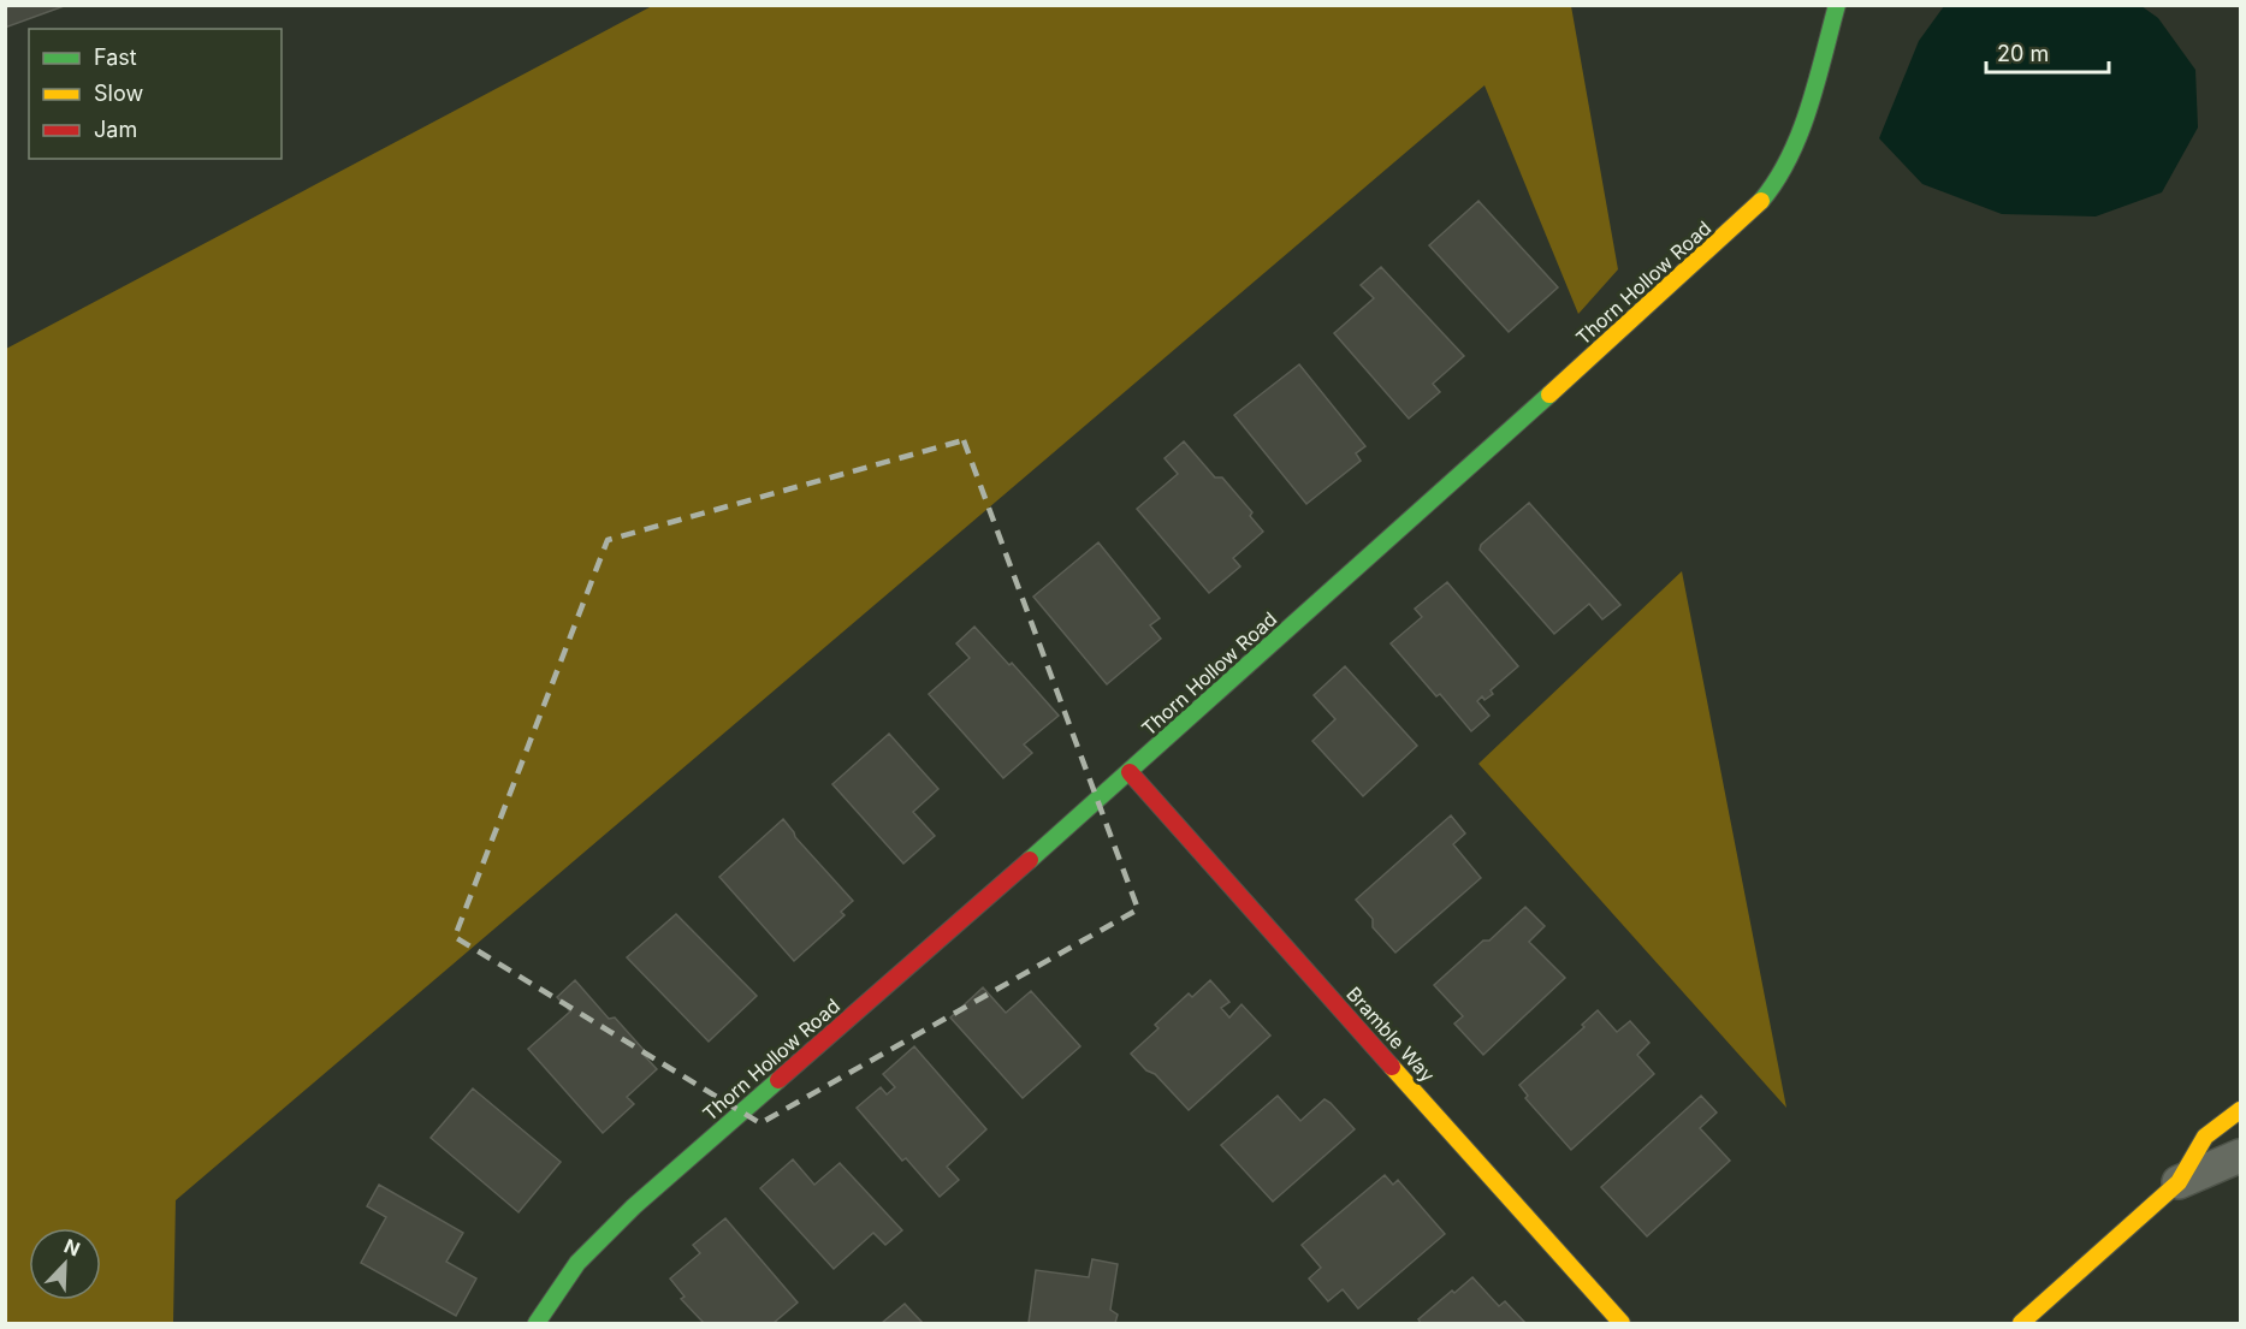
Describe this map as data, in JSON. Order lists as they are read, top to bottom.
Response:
{
  "streets": {
    "street": ["Thorn Hollow Road", "Bramble Way"]
  },
  "crossings": [
    ["Thorn Hollow Road", "Bramble Way"]
  ],
  "legend": ["Fast", "Slow", "Jam"],
  "scale_bar": "20 m",
  "north": "top right"
}
